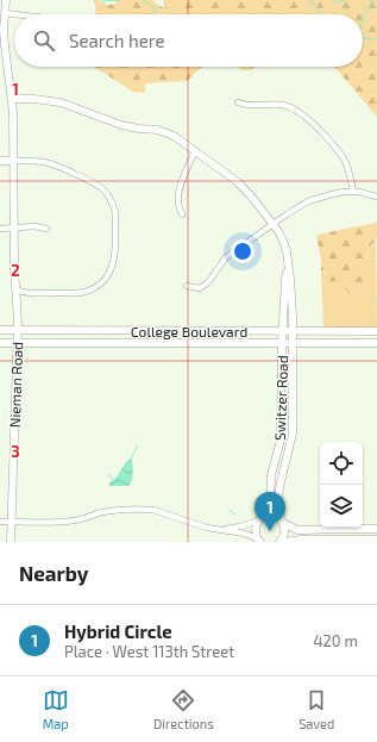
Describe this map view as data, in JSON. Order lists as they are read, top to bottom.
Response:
{
  "streets": {
    "main road": ["College Boulevard", "Nieman Road", "Switzer Road"]
  },
  "crossings": [
    ["College Boulevard", "Nieman Road"],
    ["College Boulevard", "Switzer Road"]
  ],
  "page": {
    "search": "Search here",
    "pins": "1",
    "heading": "Nearby",
    "list": [
      {
        "mark": "1",
        "name": "Hybrid Circle",
        "note": "Place · West 113th Street",
        "value": "420 m"
      }
    ],
    "nav": ["Map", "Directions", "Saved"]
  },
  "grid": {
    "rows": ["1", "2", "3"]
  }
}
